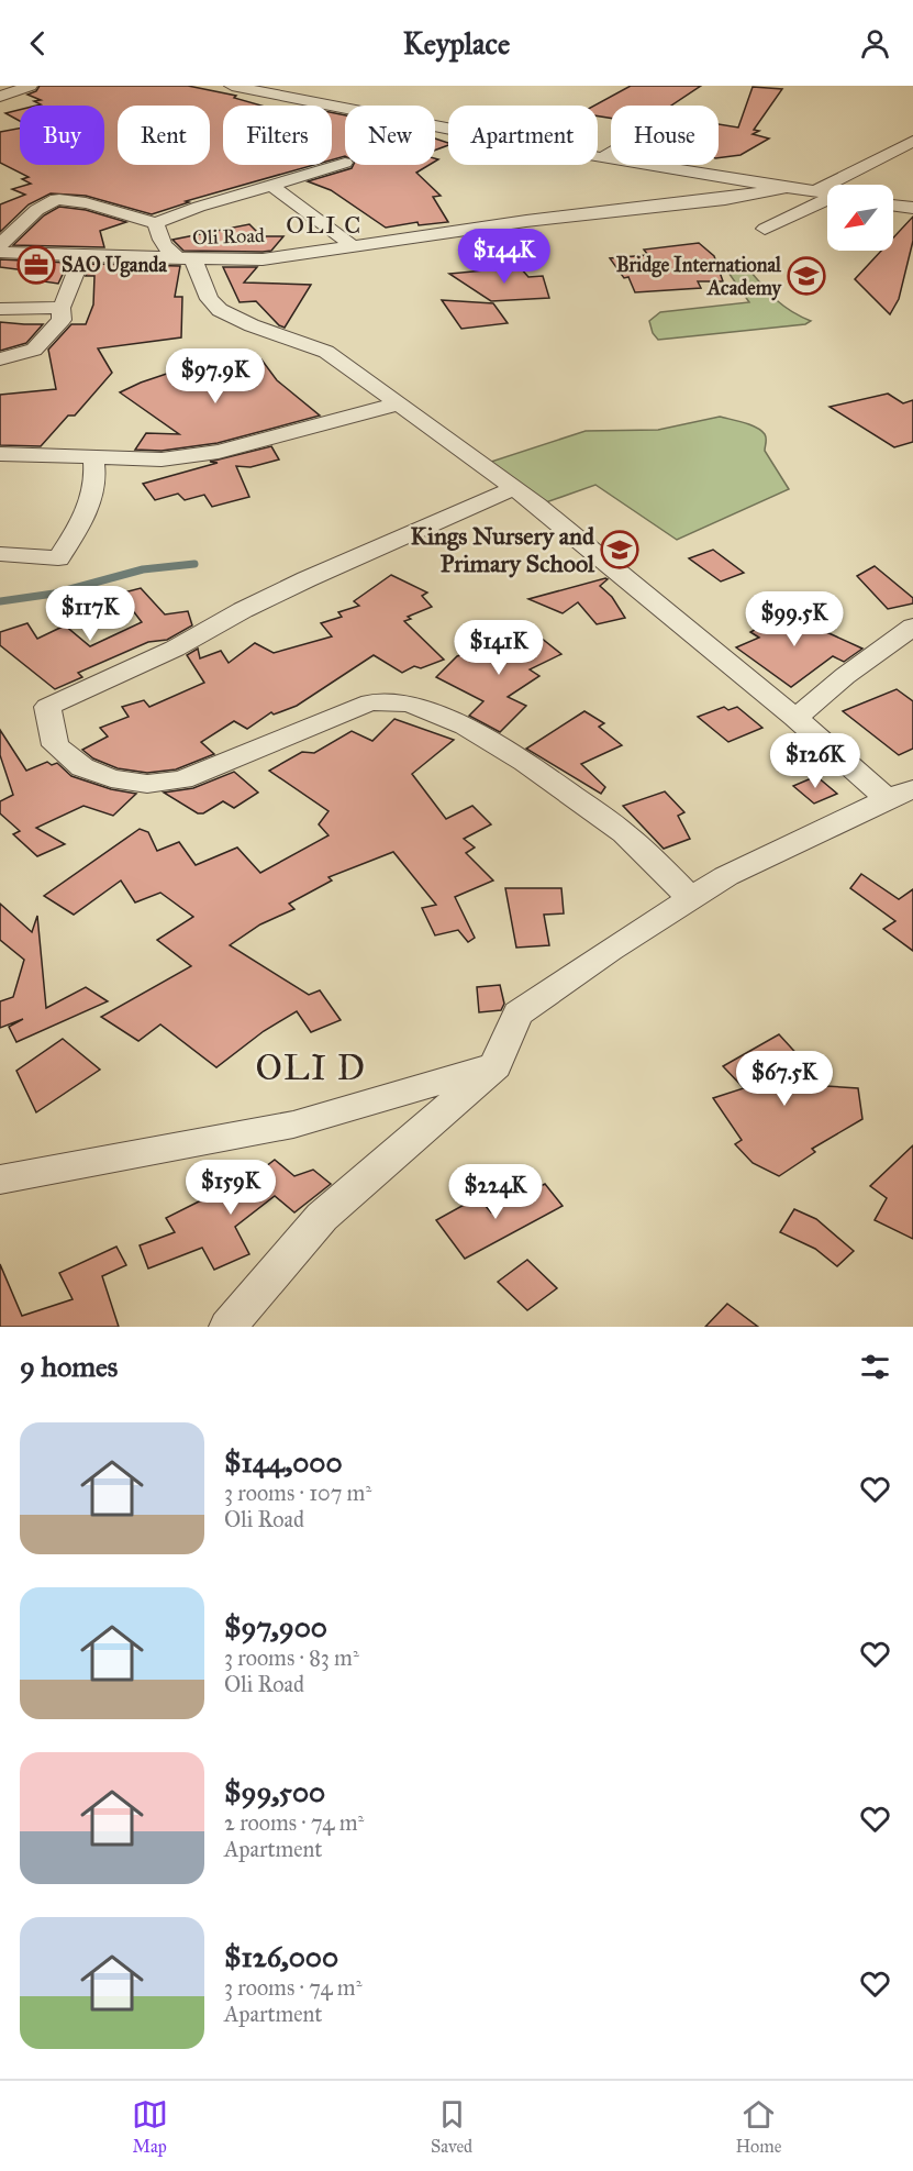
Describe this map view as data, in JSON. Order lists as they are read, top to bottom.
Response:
{
  "streets": {
    "street": ["Oli Road"]
  },
  "districts": ["OLI C", "OLI D"],
  "places": {
    "office": ["SAO Uganda"],
    "school or university": ["Bridge International Academy", "Kings Nursery and Primary School"]
  },
  "north": "bottom left",
  "page": {
    "header": "Keyplace",
    "chip": [
      "Buy",
      "Rent",
      "Filters",
      "New",
      "Apartment",
      "House"
    ],
    "price": [
      "$144K",
      "$97.9K",
      "$117K",
      "$99.5K",
      "$141K",
      "$126K",
      "$67.5K",
      "$159K",
      "$224K"
    ],
    "heading": "9 homes",
    "list": [
      {
        "name": "$144,000",
        "note": "3 rooms · 107 m² · Oli Road"
      },
      {
        "name": "$97,900",
        "note": "3 rooms · 83 m² · Oli Road"
      },
      {
        "name": "$99,500",
        "note": "2 rooms · 74 m² · Apartment"
      },
      {
        "name": "$126,000",
        "note": "3 rooms · 74 m² · Apartment"
      }
    ],
    "tabs": ["Map", "Saved", "Home"]
  }
}
